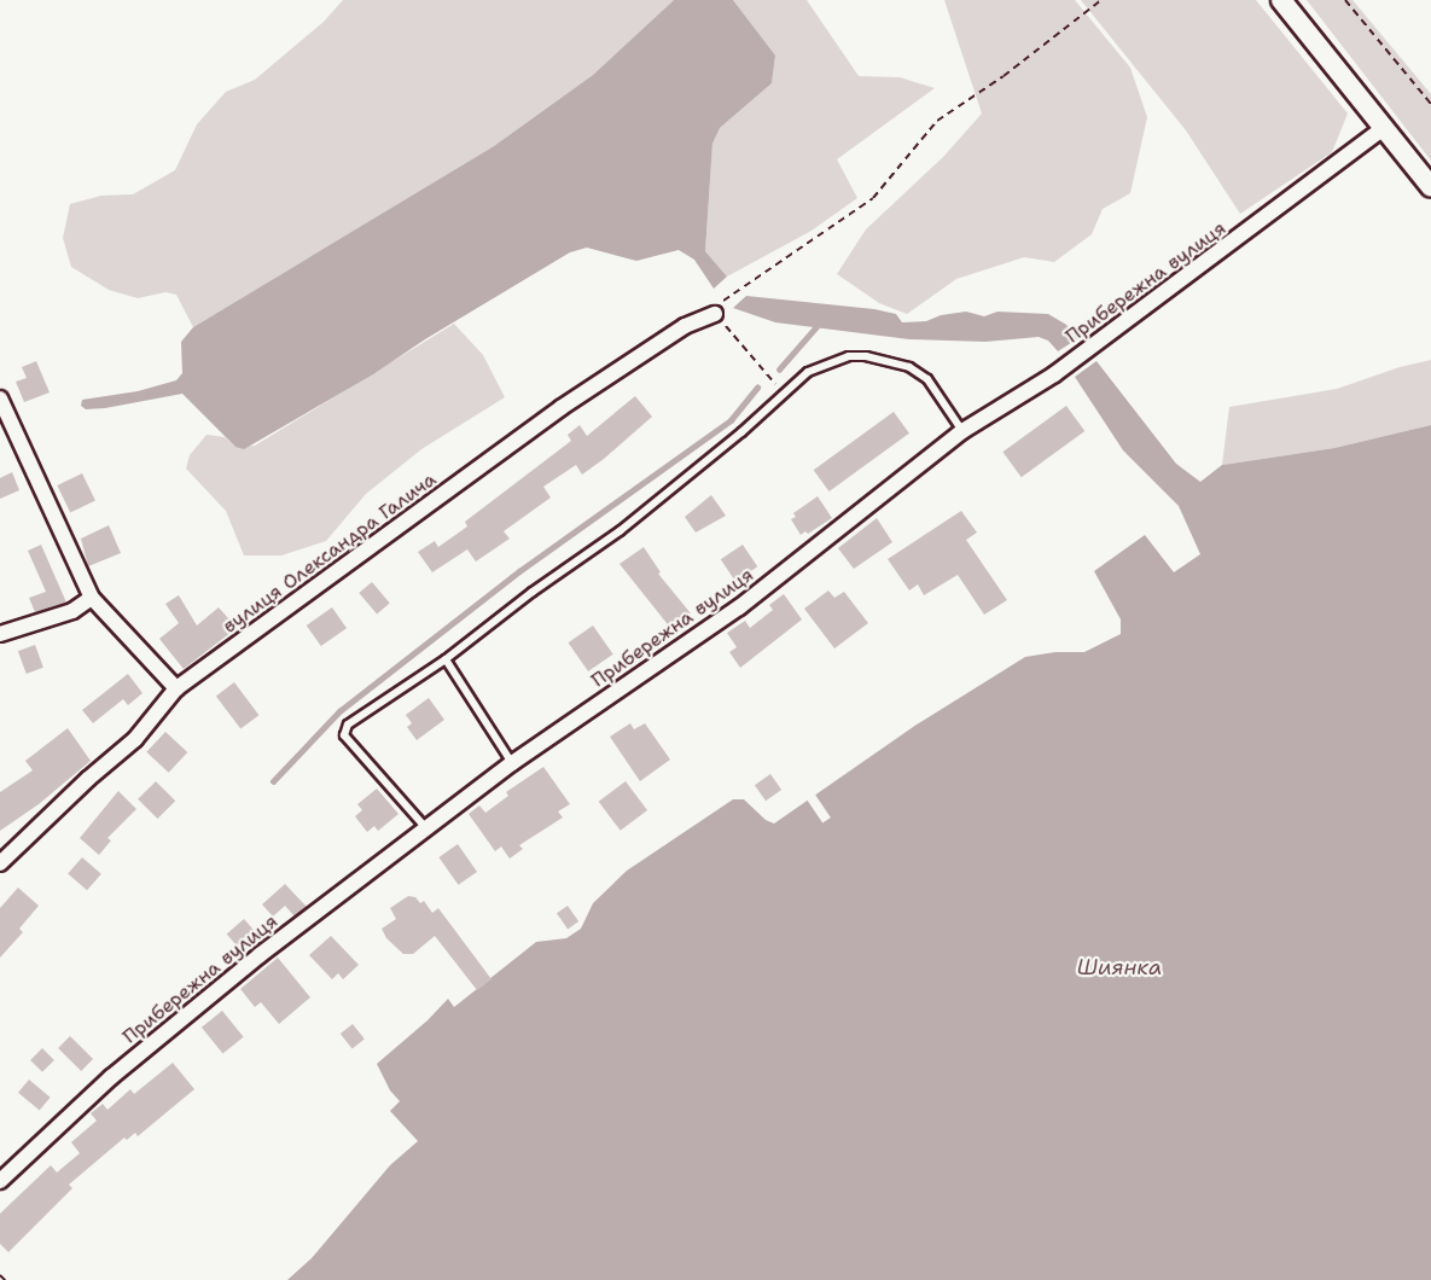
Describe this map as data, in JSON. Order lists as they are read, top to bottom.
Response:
{
  "streets": {
    "street": ["Прибережна вулиця", "вулиця Олександра Галича"]
  },
  "water": ["Шиянка"]
}
